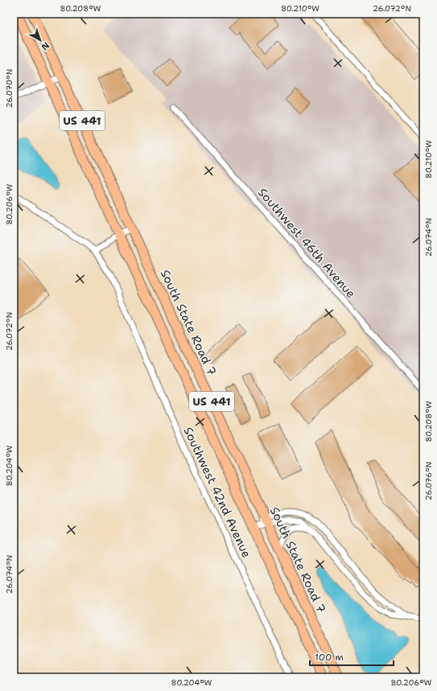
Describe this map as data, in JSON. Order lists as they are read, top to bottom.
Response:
{
  "streets": {
    "main road": ["US 441", "South State Road 7"],
    "street": ["Southwest 46th Avenue", "Southwest 42nd Avenue"]
  },
  "scale_bar": "100 m",
  "north": "bottom right",
  "coordinates": [
    "80.208°W",
    "80.210°W",
    "26.072°N",
    "26.070°N",
    "80.206°W",
    "26.074°N",
    "80.204°W",
    "26.076°N"
  ]
}
